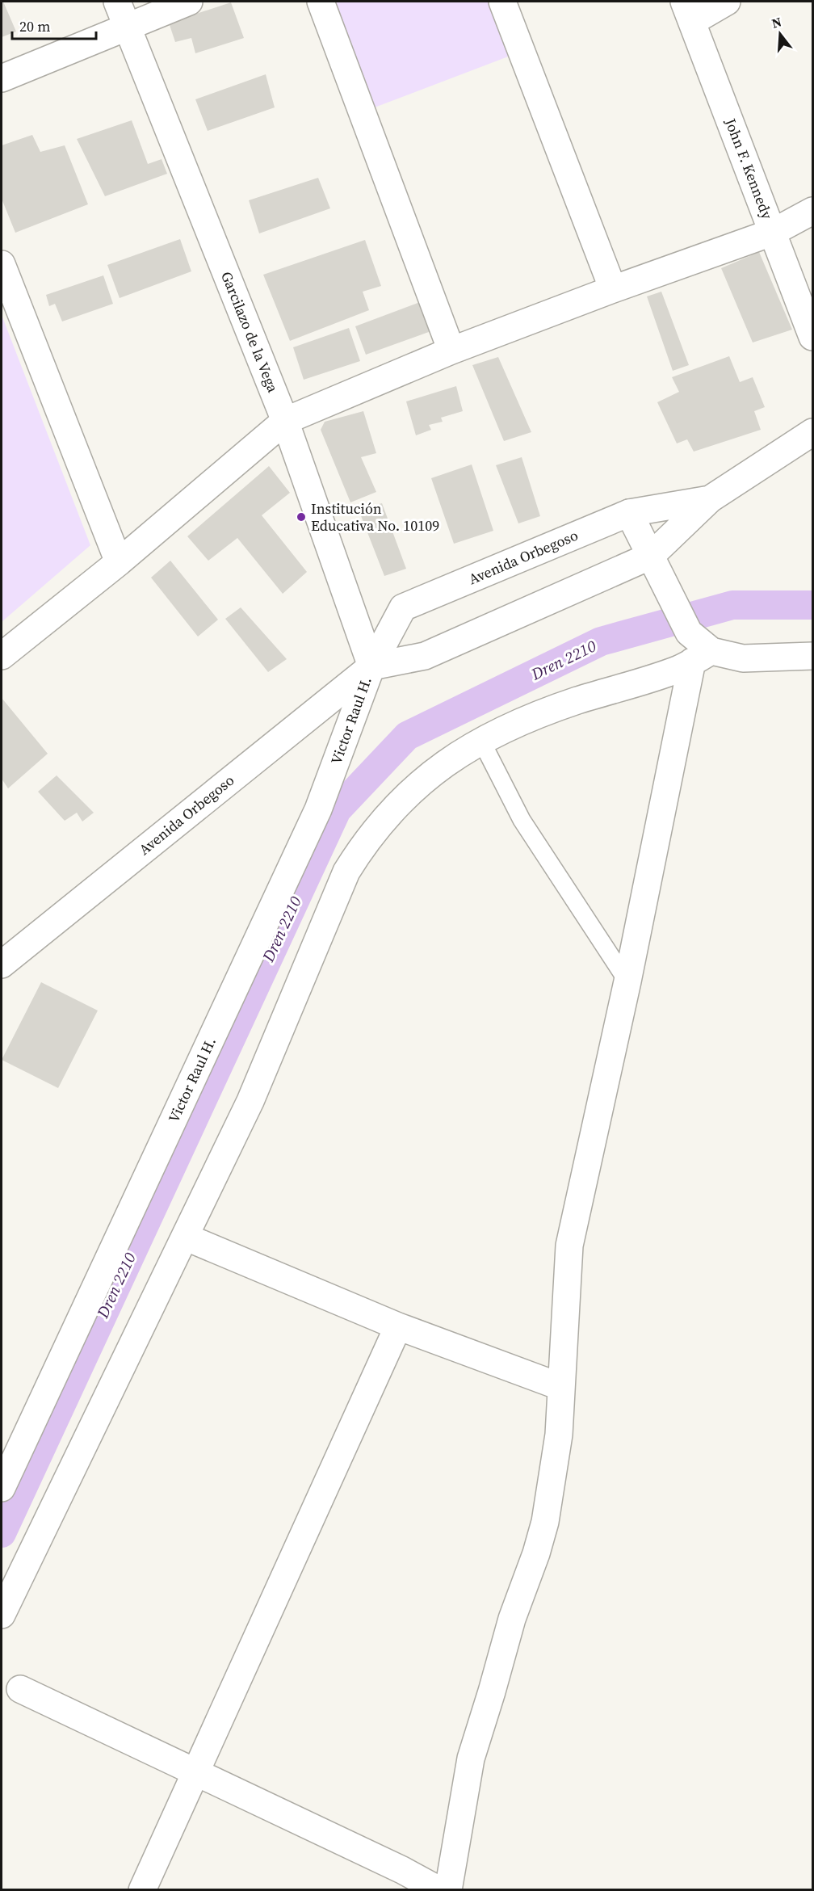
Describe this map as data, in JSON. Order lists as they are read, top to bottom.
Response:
{
  "streets": {
    "street": [
      "John F. Kennedy",
      "Garcilazo de la Vega",
      "Avenida Orbegoso",
      "Victor Raul H."
    ]
  },
  "crossings": [
    ["Garcilazo de la Vega", "Avenida Orbegoso"],
    ["Garcilazo de la Vega", "Victor Raul H."],
    ["Avenida Orbegoso", "Victor Raul H."]
  ],
  "water": ["Dren 2210"],
  "places": ["Institución Educativa No. 10109"],
  "scale_bar": "20 m",
  "north": "top"
}
